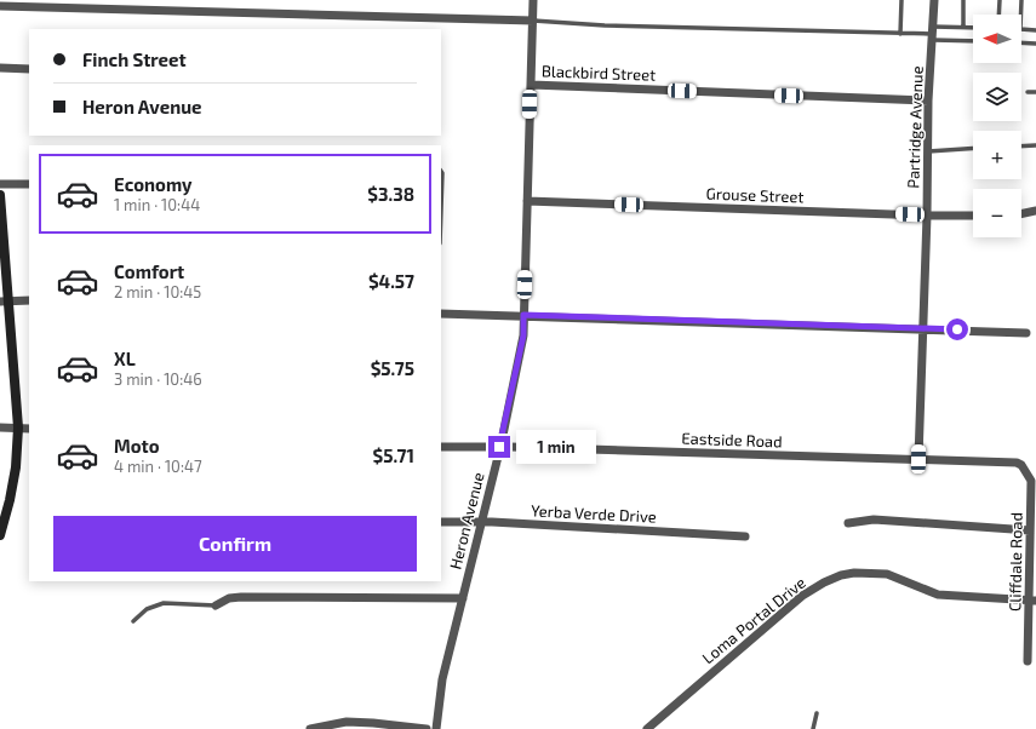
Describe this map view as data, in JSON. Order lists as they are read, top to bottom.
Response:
{
  "streets": {
    "street": [
      "Blackbird Street",
      "Partridge Avenue",
      "Grouse Street",
      "Eastside Road",
      "Yerba Verde Drive",
      "Heron Avenue",
      "Cliffdale Road",
      "Loma Portal Drive"
    ]
  },
  "crossings": [
    ["Blackbird Street", "Partridge Avenue"],
    ["Blackbird Street", "Heron Avenue"],
    ["Partridge Avenue", "Grouse Street"],
    ["Partridge Avenue", "Eastside Road"],
    ["Grouse Street", "Heron Avenue"],
    ["Eastside Road", "Heron Avenue"],
    ["Eastside Road", "Cliffdale Road"],
    ["Yerba Verde Drive", "Heron Avenue"],
    ["Cliffdale Road", "Loma Portal Drive"]
  ],
  "north": "left",
  "page": {
    "map_buttons": ["+", "−"],
    "banner": ["Finch Street", "Heron Avenue"],
    "list": [
      {
        "name": "Economy",
        "note": "1 min · 10:44",
        "value": "$3.38"
      },
      {
        "name": "Comfort",
        "note": "2 min · 10:45",
        "value": "$4.57"
      },
      {
        "name": "XL",
        "note": "3 min · 10:46",
        "value": "$5.75"
      },
      {
        "name": "Moto",
        "note": "4 min · 10:47",
        "value": "$5.71"
      }
    ],
    "bubble": "1 min",
    "buttons": "Confirm"
  }
}
